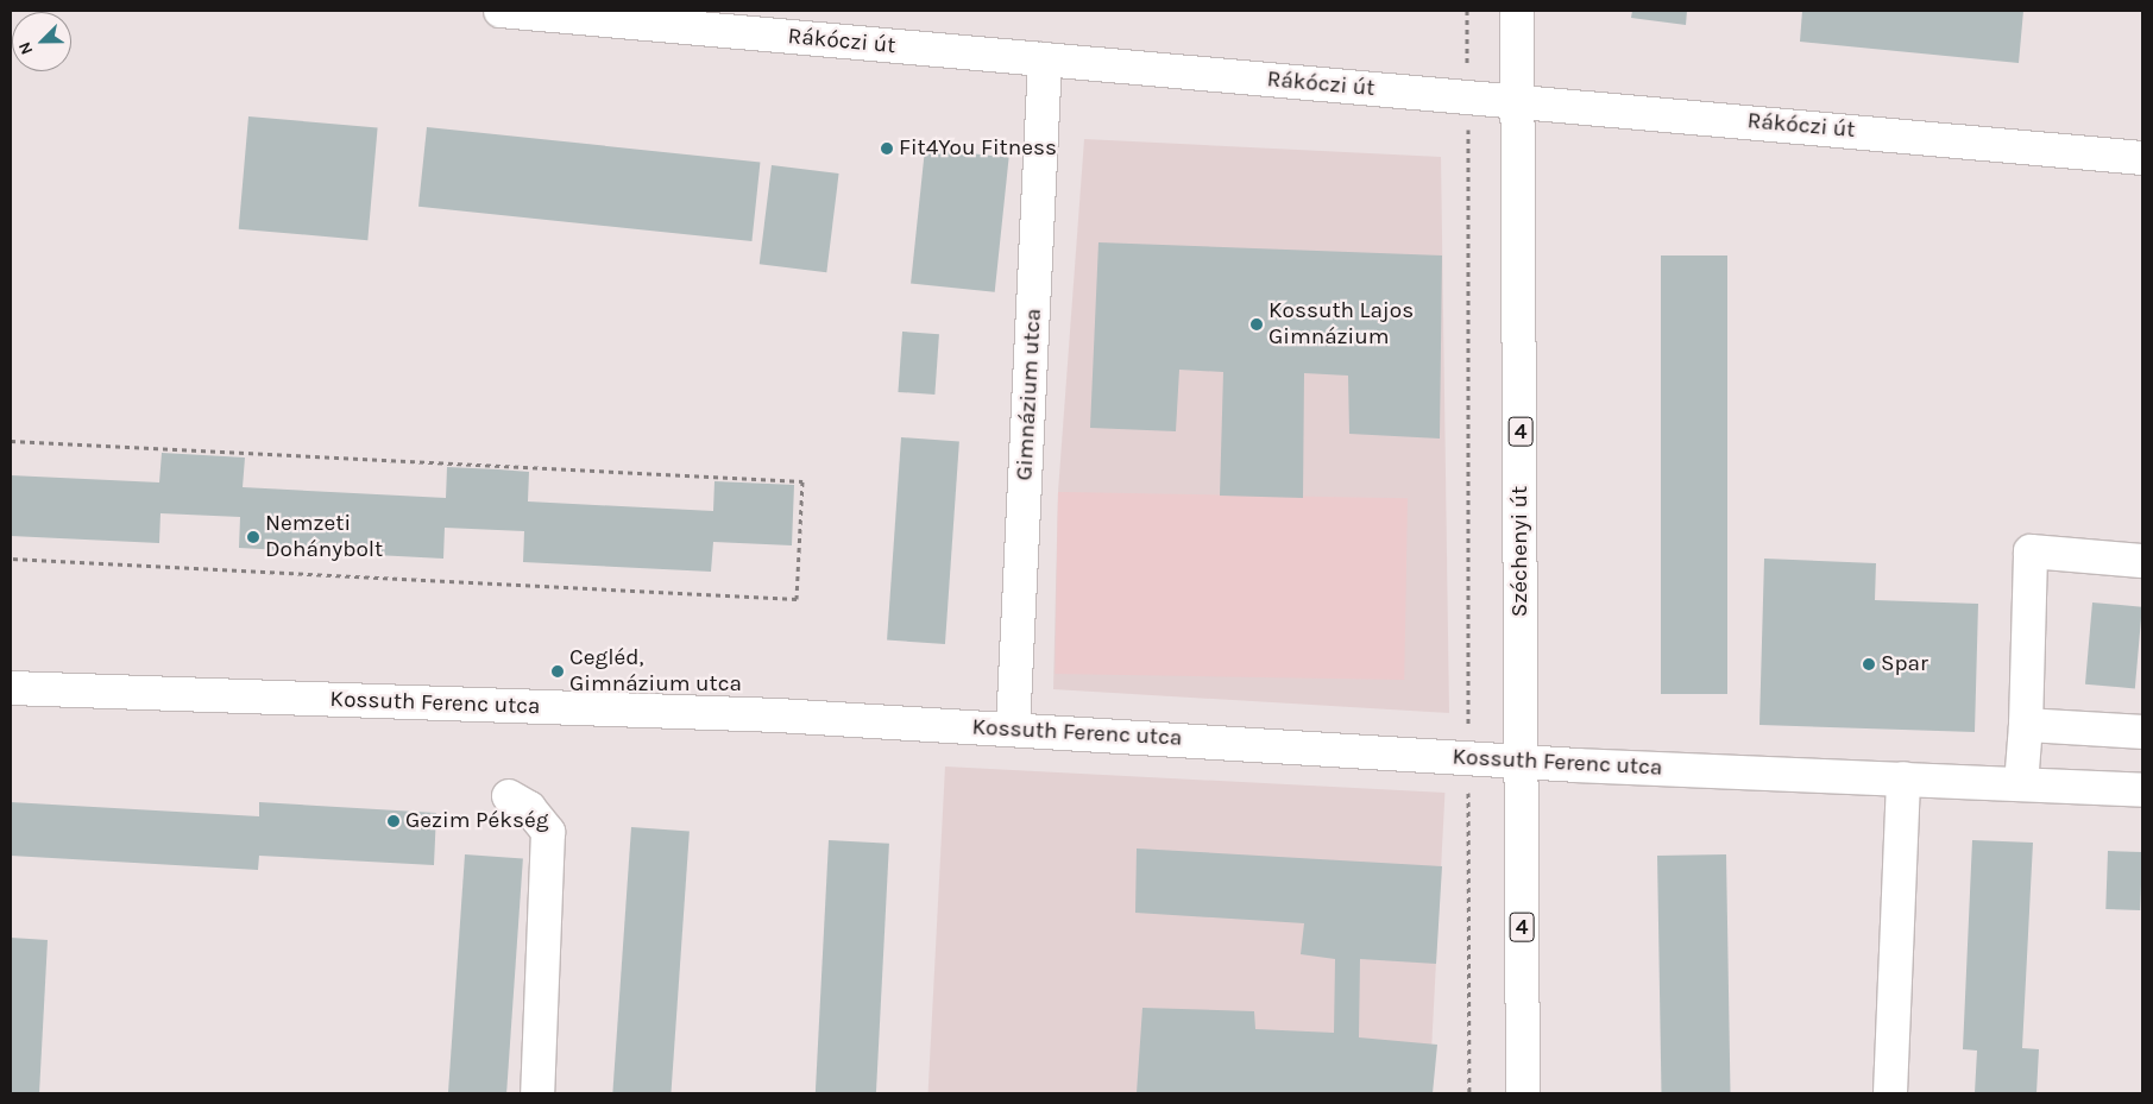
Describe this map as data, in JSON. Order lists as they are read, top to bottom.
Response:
{
  "streets": {
    "street": [
      "Rákóczi út",
      "Gimnázium utca",
      "4",
      "Széchenyi út",
      "Kossuth Ferenc utca"
    ]
  },
  "crossings": [
    ["Rákóczi út", "Gimnázium utca"],
    ["Rákóczi út", "Széchenyi út"],
    ["Gimnázium utca", "Kossuth Ferenc utca"],
    ["Széchenyi út", "Kossuth Ferenc utca"]
  ],
  "places": [
    "Fit4You Fitness",
    "Kossuth Lajos Gimnázium",
    "Nemzeti Dohánybolt",
    "Spar",
    "Cegléd, Gimnázium utca",
    "Gezim Pékség"
  ],
  "north": "bottom left"
}
